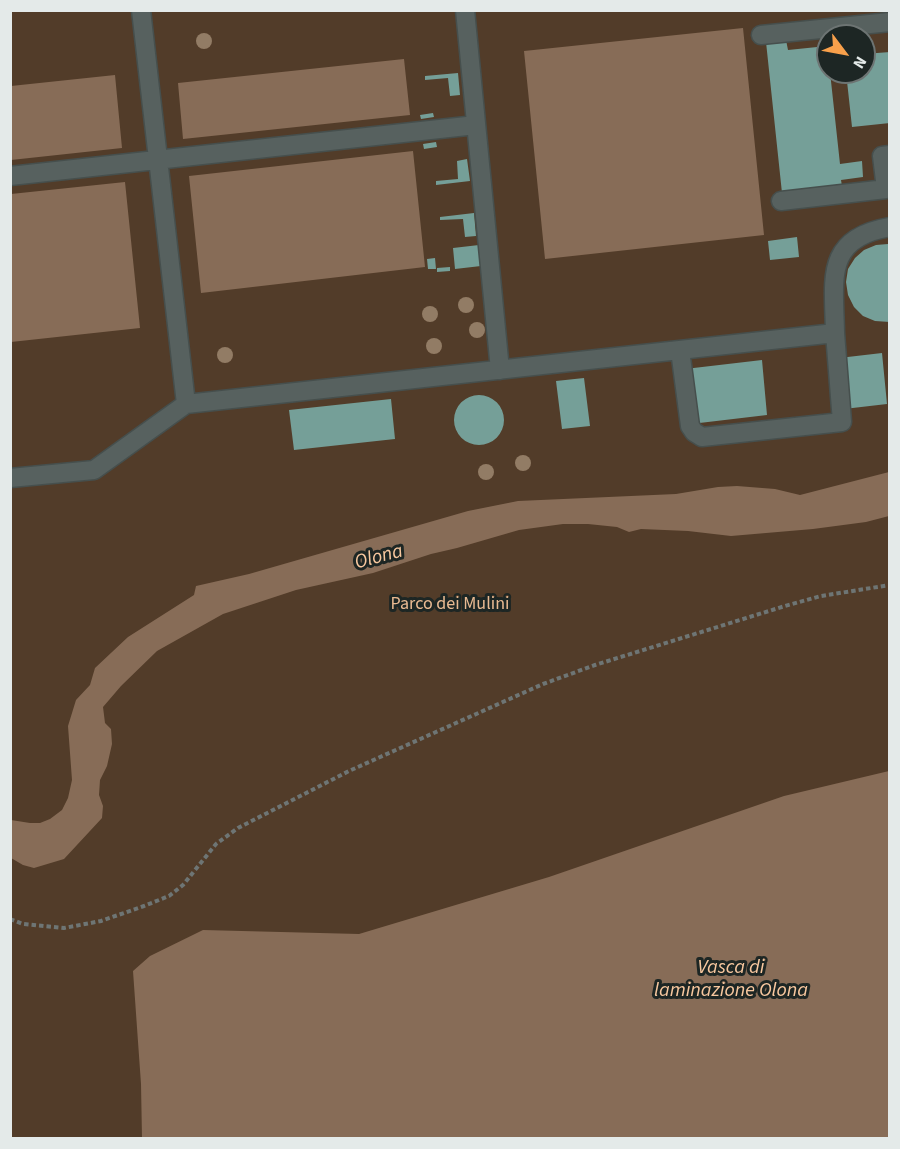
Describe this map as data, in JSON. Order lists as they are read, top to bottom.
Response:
{
  "water": ["Olona", "Vasca di laminazione Olona"],
  "parks": ["Parco dei Mulini"],
  "north": "bottom right"
}
